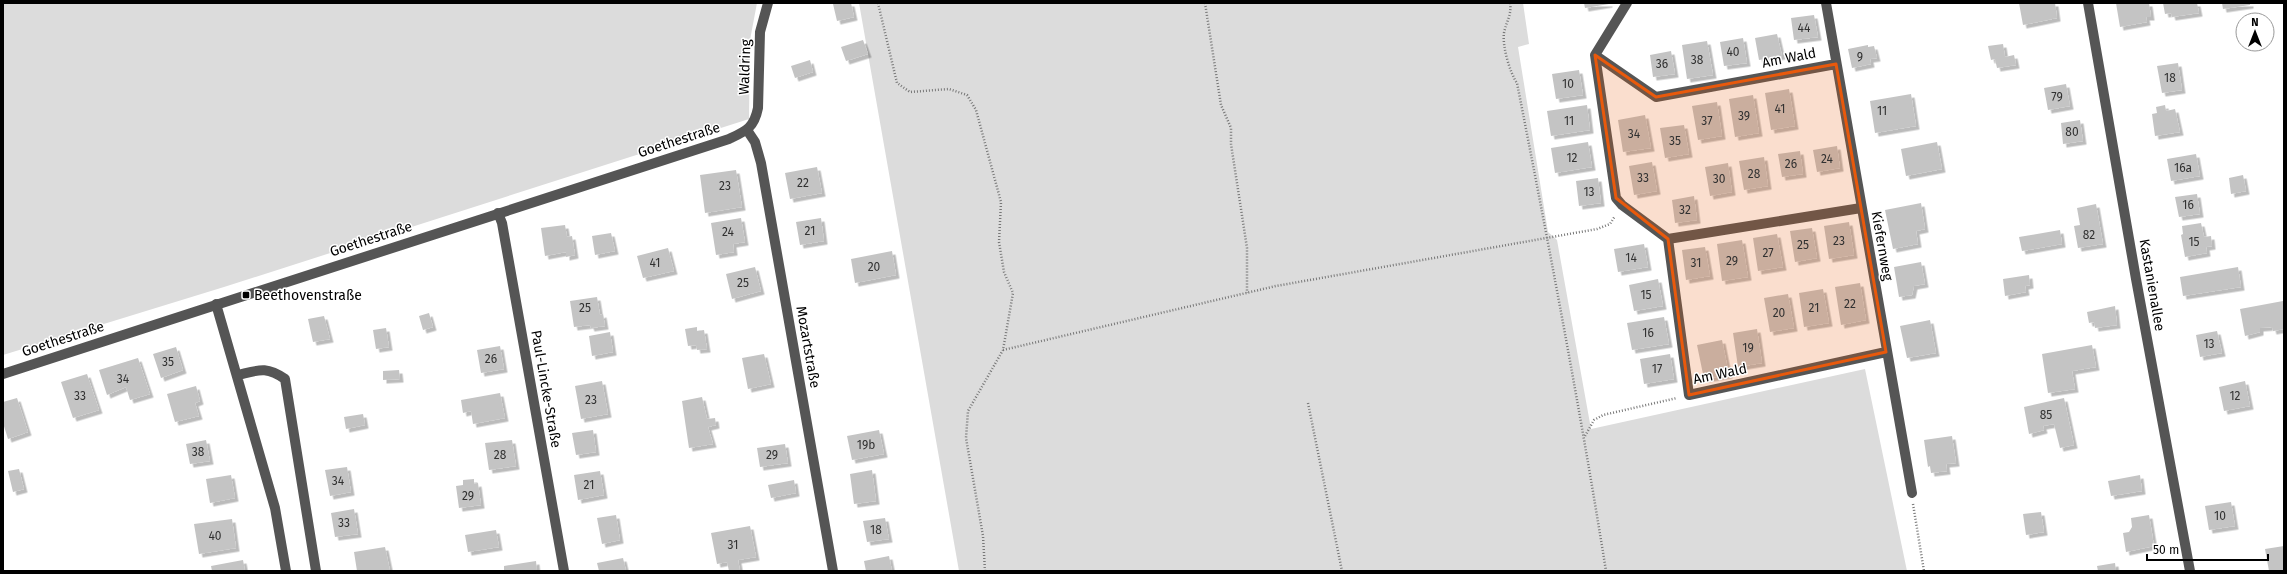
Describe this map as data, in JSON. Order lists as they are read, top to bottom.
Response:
{
  "streets": {
    "street": [
      "Am Wald",
      "Waldring",
      "Goethestraße",
      "Kiefernweg",
      "Kastanienallee",
      "Mozartstraße",
      "Paul-Lincke-Straße"
    ]
  },
  "crossings": [
    ["Am Wald", "Kiefernweg"],
    ["Waldring", "Goethestraße"],
    ["Waldring", "Mozartstraße"],
    ["Goethestraße", "Mozartstraße"],
    ["Goethestraße", "Paul-Lincke-Straße"]
  ],
  "places": {
    "transit": ["Beethovenstraße"]
  },
  "house_numbers": [
    "44",
    "40",
    "9",
    "38",
    "36",
    "18",
    "10",
    "79",
    "41",
    "11",
    "39",
    "11",
    "37",
    "80",
    "34",
    "35",
    "12",
    "24",
    "26",
    "16a",
    "28",
    "33",
    "30",
    "22",
    "23",
    "13",
    "16",
    "32",
    "21",
    "24",
    "82",
    "23",
    "15",
    "25",
    "27",
    "14",
    "29",
    "41",
    "31",
    "20",
    "25",
    "15",
    "22",
    "25",
    "21",
    "20",
    "16",
    "13",
    "19",
    "26",
    "35",
    "17",
    "34",
    "33",
    "12",
    "23",
    "85",
    "19b",
    "38",
    "28",
    "29",
    "34",
    "21",
    "29",
    "10",
    "33",
    "18",
    "40",
    "31"
  ],
  "scale_bar": "50 m",
  "north": "top"
}
